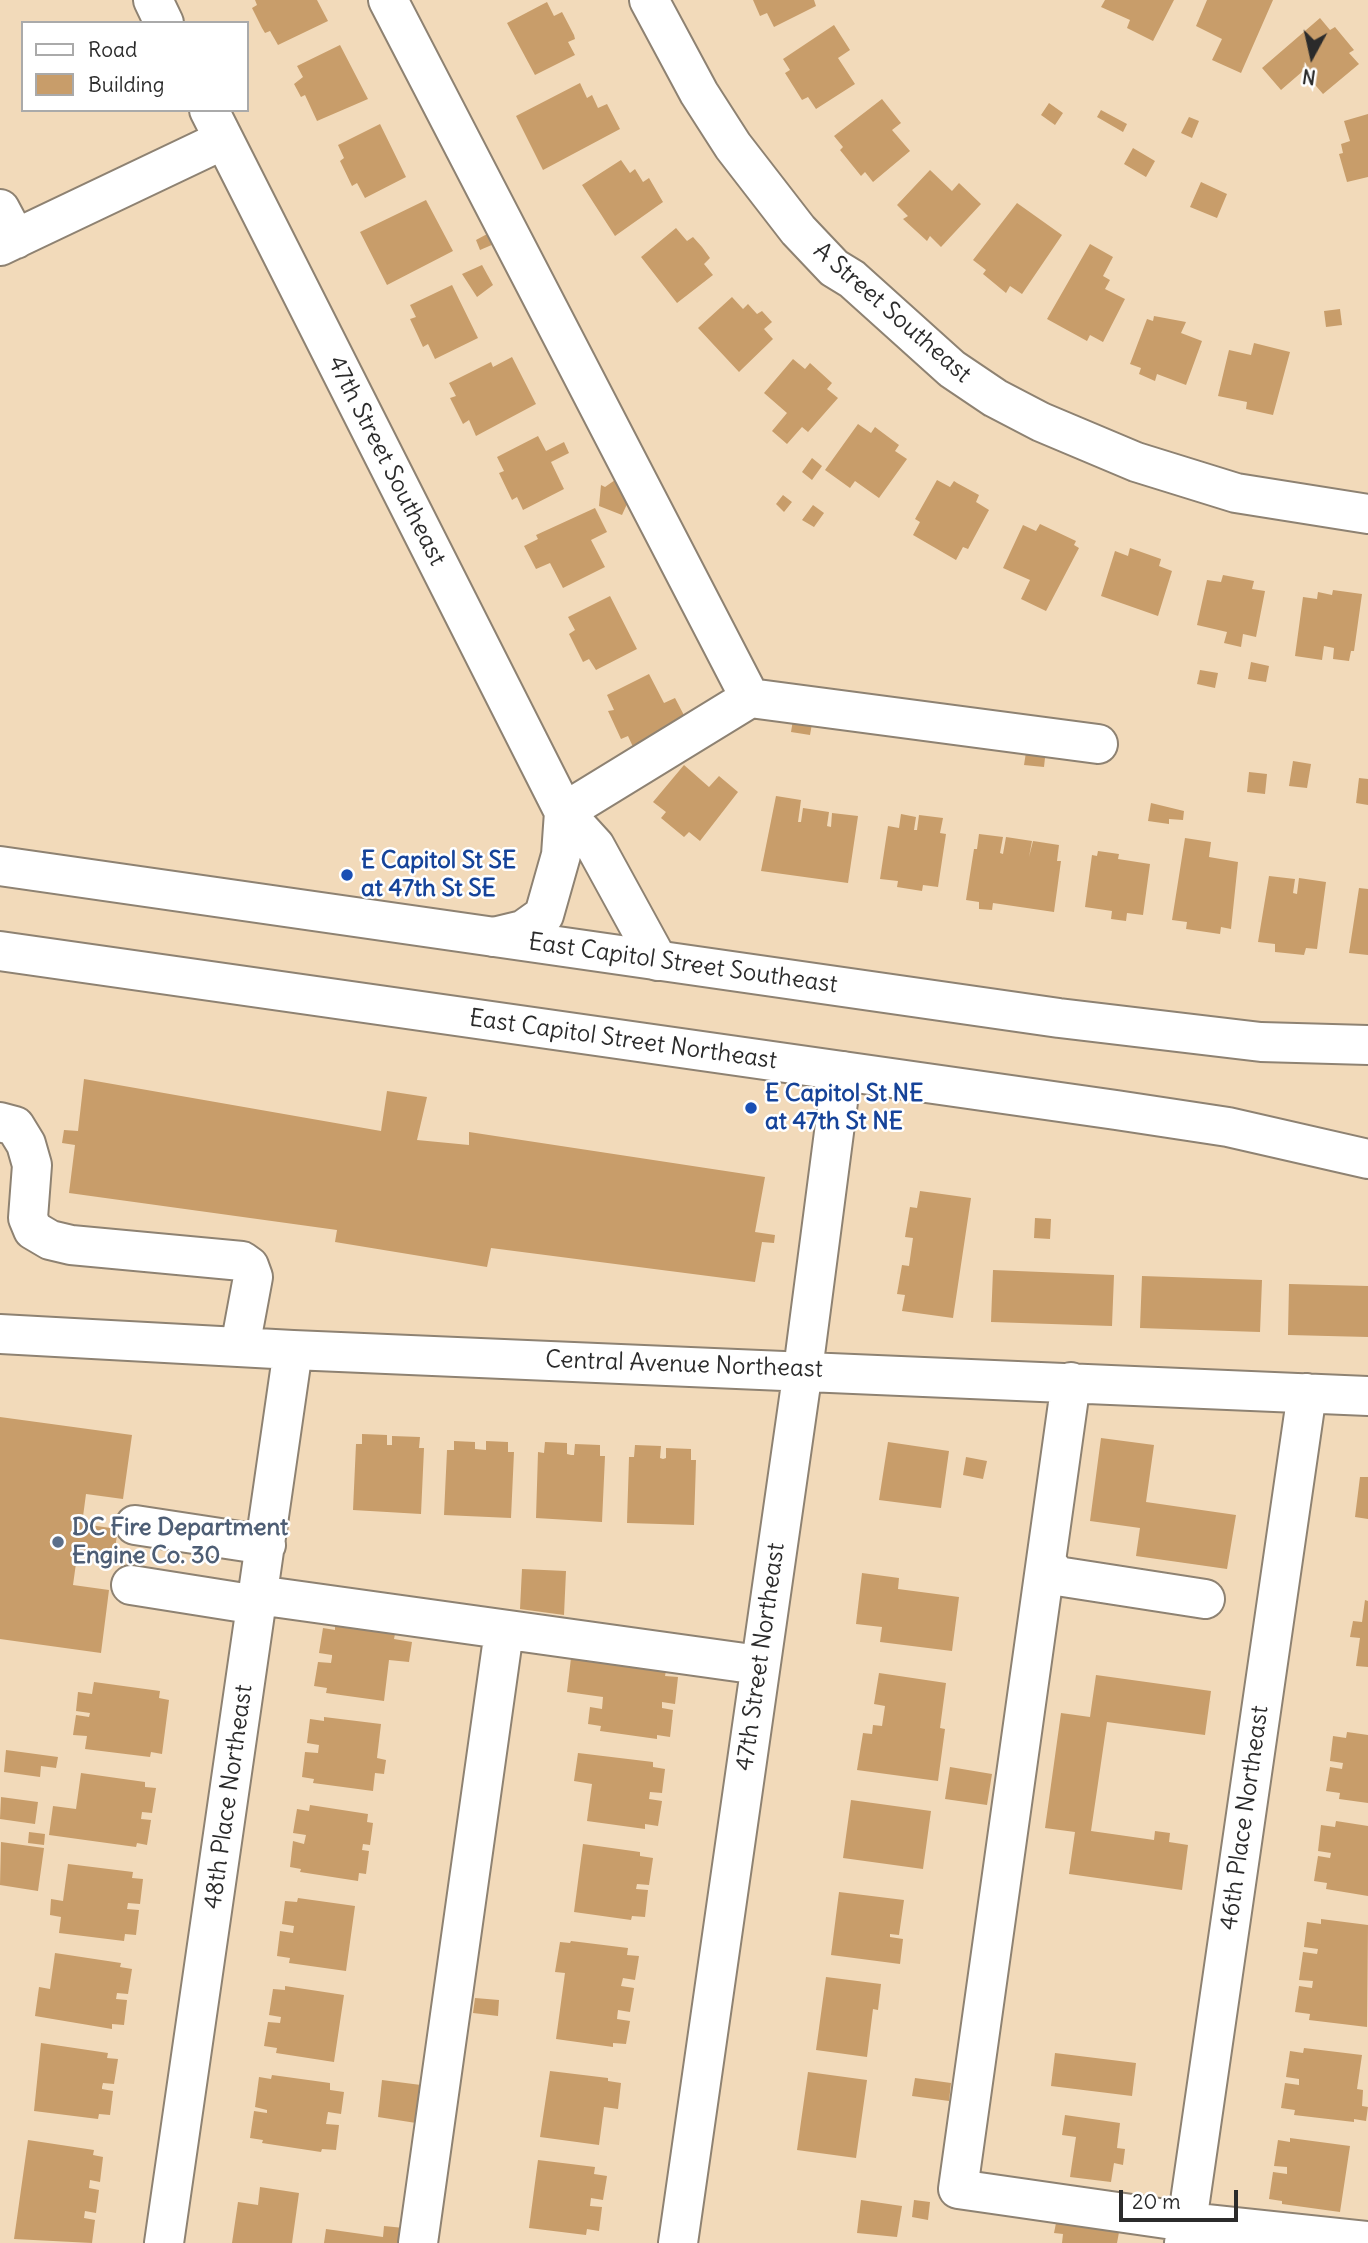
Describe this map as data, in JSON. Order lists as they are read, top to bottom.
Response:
{
  "streets": {
    "street": [
      "A Street Southeast",
      "47th Street Southeast",
      "East Capitol Street Southeast",
      "East Capitol Street Northeast",
      "Central Avenue Northeast",
      "47th Street Northeast",
      "48th Place Northeast",
      "46th Place Northeast"
    ]
  },
  "crossings": [
    ["47th Street Southeast", "East Capitol Street Southeast"],
    ["East Capitol Street Northeast", "47th Street Northeast"],
    ["Central Avenue Northeast", "47th Street Northeast"],
    ["Central Avenue Northeast", "48th Place Northeast"],
    ["Central Avenue Northeast", "46th Place Northeast"]
  ],
  "places": ["E Capitol St SE at 47th St SE", "E Capitol St NE at 47th St NE", "DC Fire Department Engine Co. 30"],
  "legend": ["Road", "Building"],
  "scale_bar": "20 m",
  "north": "bottom"
}
